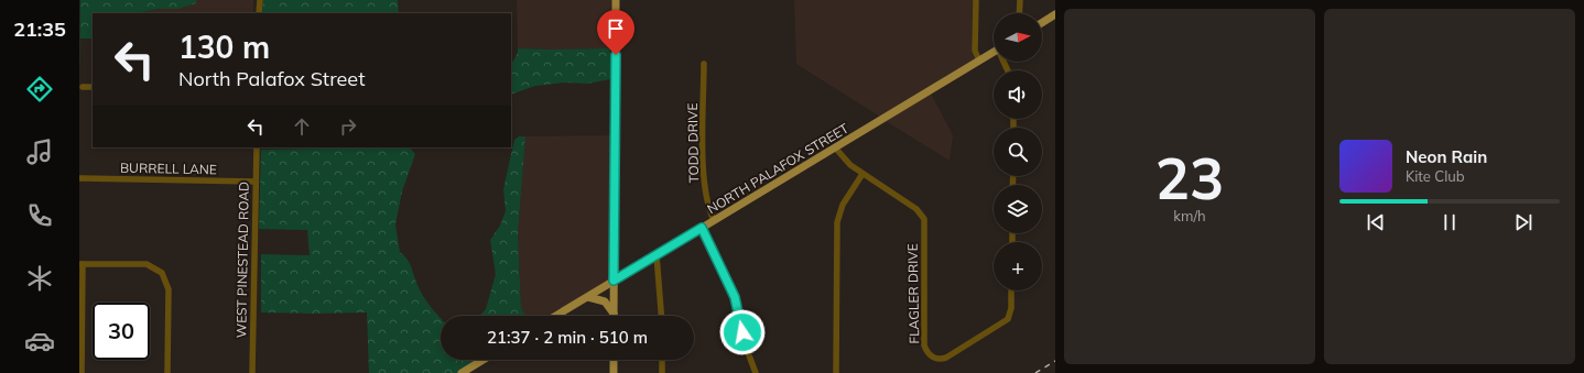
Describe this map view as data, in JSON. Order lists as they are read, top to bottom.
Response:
{
  "streets": {
    "main road": ["NORTH PALAFOX STREET"],
    "street": [
      "TODD DRIVE",
      "BURRELL LANE",
      "WEST PINESTEAD ROAD",
      "FLAGLER DRIVE"
    ]
  },
  "crossings": [
    ["TODD DRIVE", "NORTH PALAFOX STREET"],
    ["BURRELL LANE", "WEST PINESTEAD ROAD"],
    ["NORTH PALAFOX STREET", "FLAGLER DRIVE"]
  ],
  "north": "right",
  "page": {
    "tabs": "21:35",
    "tile": ["23", "km/h"],
    "map_buttons": "+",
    "turn": ["130 m", "North Palafox Street"],
    "song": ["Neon Rain", "Kite Club"],
    "limit": "30",
    "trip": "21:37 · 2 min · 510 m"
  }
}
